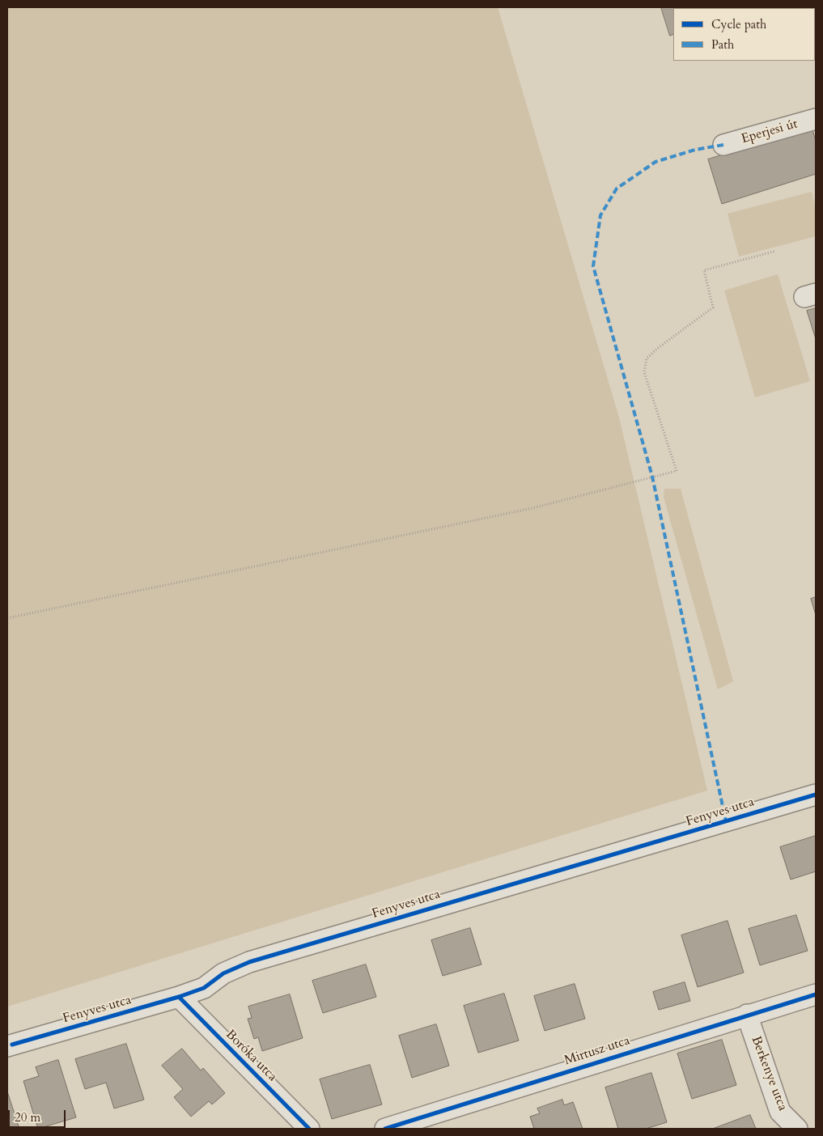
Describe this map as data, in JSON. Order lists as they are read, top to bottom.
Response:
{
  "streets": {
    "street": [
      "Eperjesi út",
      "Fenyves utca",
      "Mirtusz utca",
      "Boróka utca",
      "Berkenye utca"
    ]
  },
  "crossings": [
    ["Fenyves utca", "Boróka utca"],
    ["Mirtusz utca", "Berkenye utca"]
  ],
  "legend": ["Cycle path", "Path"],
  "scale_bar": "20 m"
}
